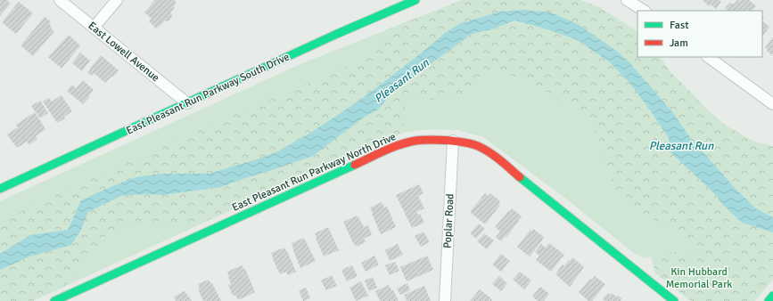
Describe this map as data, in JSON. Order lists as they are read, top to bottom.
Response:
{
  "streets": {
    "main road": ["East Pleasant Run Parkway South Drive", "East Pleasant Run Parkway North Drive"],
    "street": ["East Lowell Avenue", "Poplar Road"]
  },
  "crossings": [
    ["East Lowell Avenue", "East Pleasant Run Parkway South Drive"],
    ["East Pleasant Run Parkway North Drive", "Poplar Road"]
  ],
  "water": ["Pleasant Run"],
  "parks": ["Kin Hubbard Memorial Park"],
  "legend": ["Fast", "Jam"]
}
